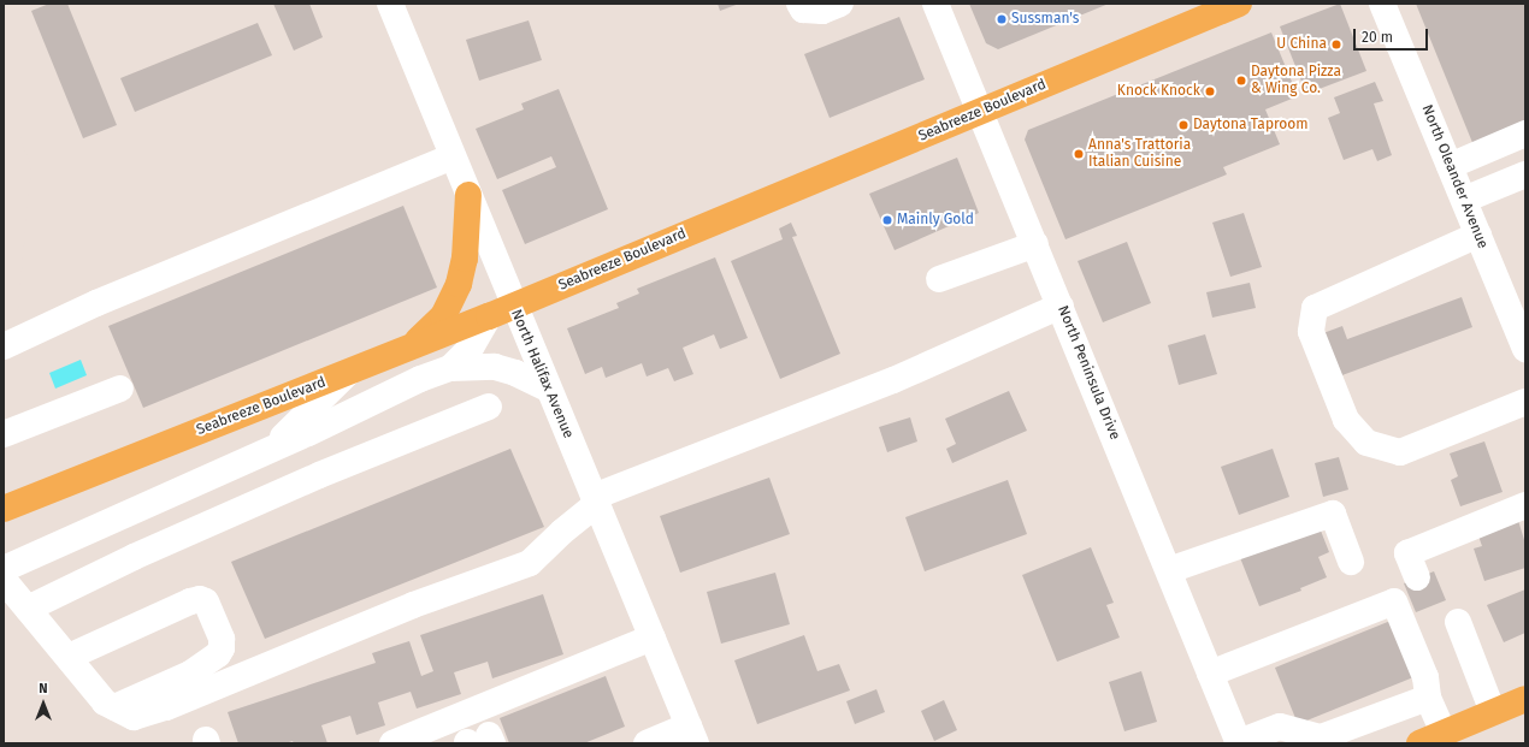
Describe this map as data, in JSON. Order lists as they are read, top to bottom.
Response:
{
  "streets": {
    "main road": ["Seabreeze Boulevard"],
    "street": ["North Oleander Avenue", "North Peninsula Drive", "North Halifax Avenue"]
  },
  "crossings": [
    ["Seabreeze Boulevard", "North Peninsula Drive"],
    ["Seabreeze Boulevard", "North Halifax Avenue"]
  ],
  "places": [
    "Sussman's",
    "U China",
    "Daytona Pizza & Wing Co.",
    "Knock Knock",
    "Daytona Taproom",
    "Anna's Trattoria Italian Cuisine",
    "Mainly Gold"
  ],
  "scale_bar": "20 m",
  "north": "top"
}
